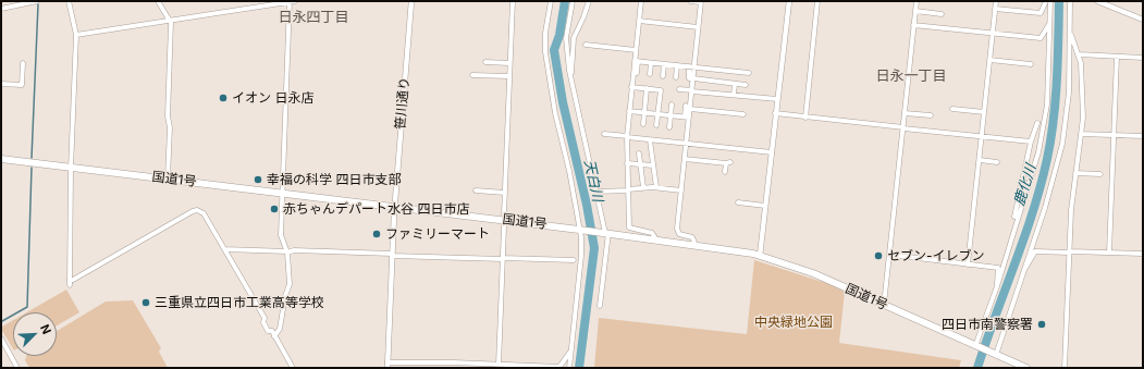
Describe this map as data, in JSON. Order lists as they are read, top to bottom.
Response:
{
  "streets": {
    "highway": ["国道1号"],
    "street": ["笹川通り"]
  },
  "crossings": [
    ["笹川通り", "国道1号"]
  ],
  "districts": ["日永四丁目", "日永一丁目"],
  "water": ["天白川", "鹿化川"],
  "parks": ["中央緑地公園"],
  "places": [
    "イオン 日永店",
    "幸福の科学 四日市支部",
    "赤ちゃんデパート水谷 四日市店",
    "ファミリーマート",
    "セブン-イレブン",
    "三重県立四日市工業高等学校",
    "四日市南警察署"
  ],
  "north": "top right"
}
